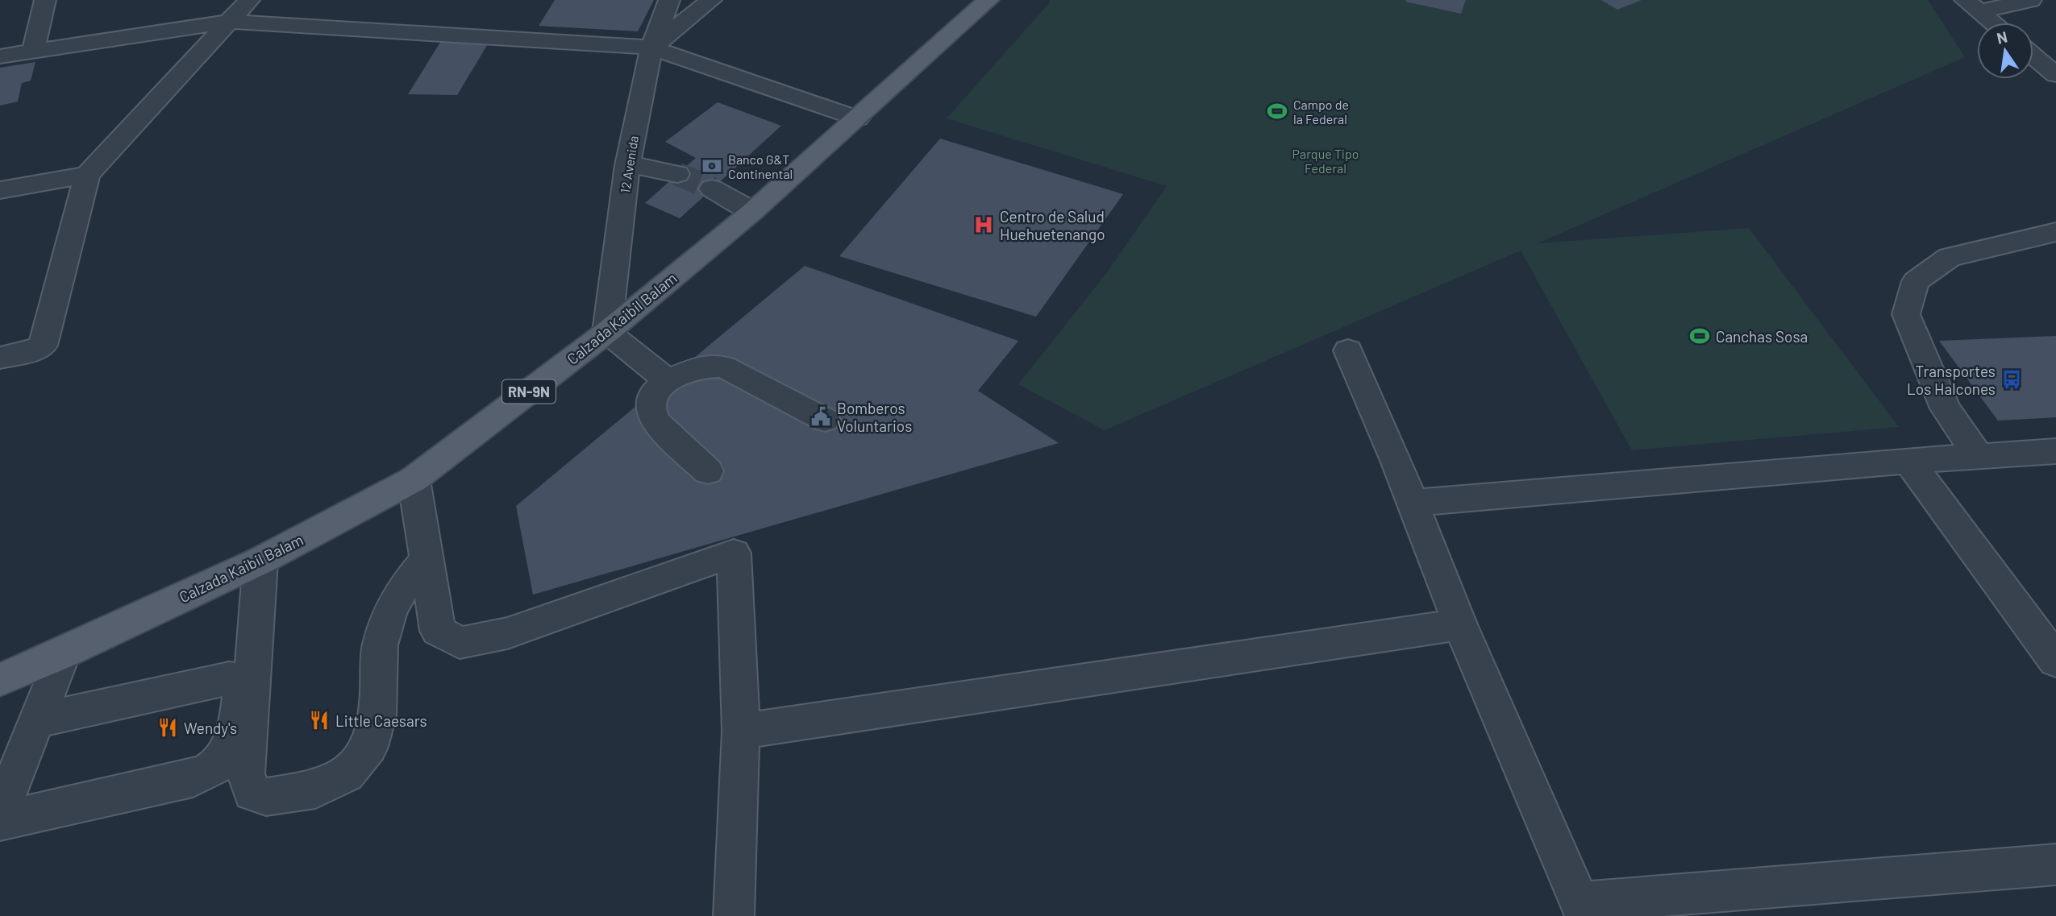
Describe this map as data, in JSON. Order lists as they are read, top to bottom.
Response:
{
  "streets": {
    "main road": ["Calzada Kaibil Balam", "RN-9N"],
    "street": ["12 Avenida"]
  },
  "crossings": [
    ["12 Avenida", "Calzada Kaibil Balam"]
  ],
  "parks": ["Parque Tipo Federal"],
  "places": {
    "sports": ["Campo de la Federal", "Canchas Sosa"],
    "bank": ["Banco G&T Continental"],
    "hospital": ["Centro de Salud Huehuetenango"],
    "bus stop": ["Transportes Los Halcones"],
    "public building": ["Bomberos Voluntarios"],
    "restaurant": ["Little Caesars", "Wendy's"]
  },
  "north": "top"
}
